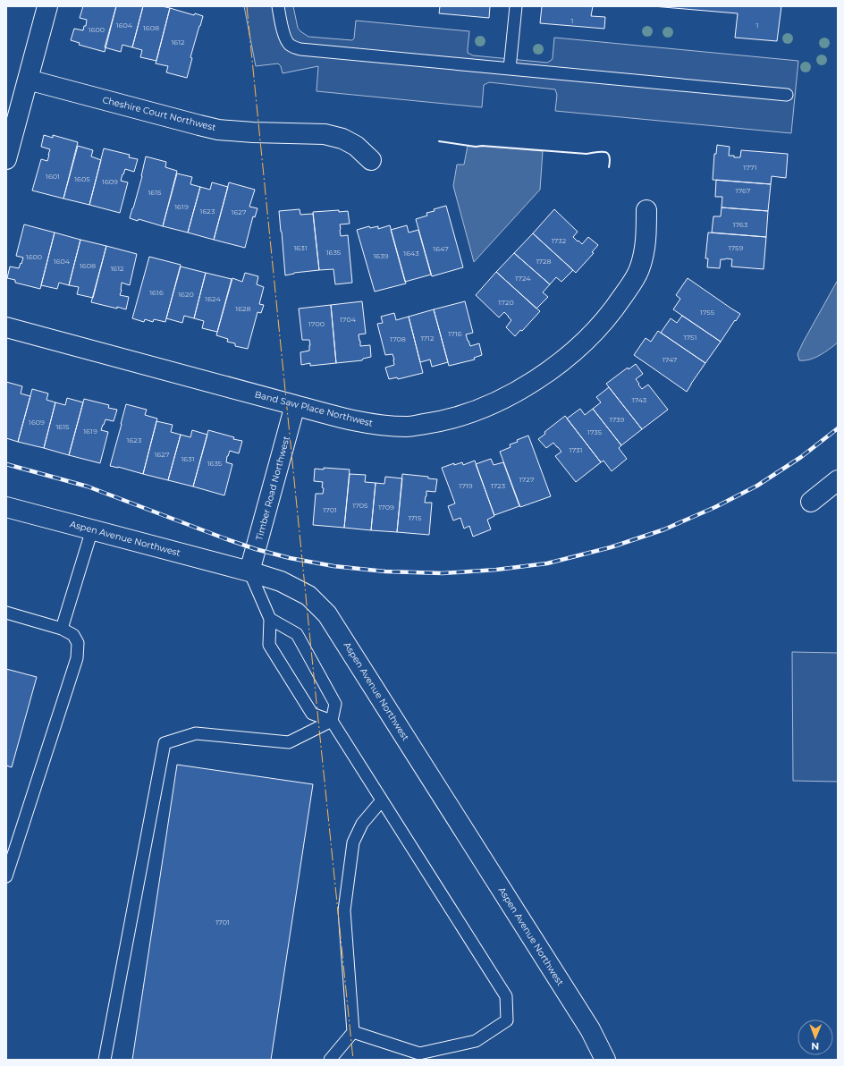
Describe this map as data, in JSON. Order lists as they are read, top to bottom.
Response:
{
  "streets": {
    "street": [
      "Cheshire Court Northwest",
      "Band Saw Place Northwest",
      "Timber Road Northwest",
      "Aspen Avenue Northwest"
    ]
  },
  "crossings": [
    ["Band Saw Place Northwest", "Timber Road Northwest"],
    ["Timber Road Northwest", "Aspen Avenue Northwest"]
  ],
  "house_numbers": [
    "1",
    "1604",
    "1",
    "1608",
    "1600",
    "1612",
    "1771",
    "1601",
    "1605",
    "1609",
    "1767",
    "1615",
    "1619",
    "1623",
    "1627",
    "1763",
    "1732",
    "1631",
    "1759",
    "1647",
    "1635",
    "1643",
    "1639",
    "1600",
    "1604",
    "1728",
    "1608",
    "1612",
    "1724",
    "1616",
    "1620",
    "1624",
    "1720",
    "1628",
    "1755",
    "1704",
    "1700",
    "1716",
    "1751",
    "1712",
    "1708",
    "1747",
    "1743",
    "1739",
    "1609",
    "1615",
    "1619",
    "1735",
    "1623",
    "1731",
    "1627",
    "1631",
    "1635",
    "1727",
    "1719",
    "1723",
    "1705",
    "1709",
    "1701",
    "1715",
    "1701"
  ],
  "north": "bottom"
}
